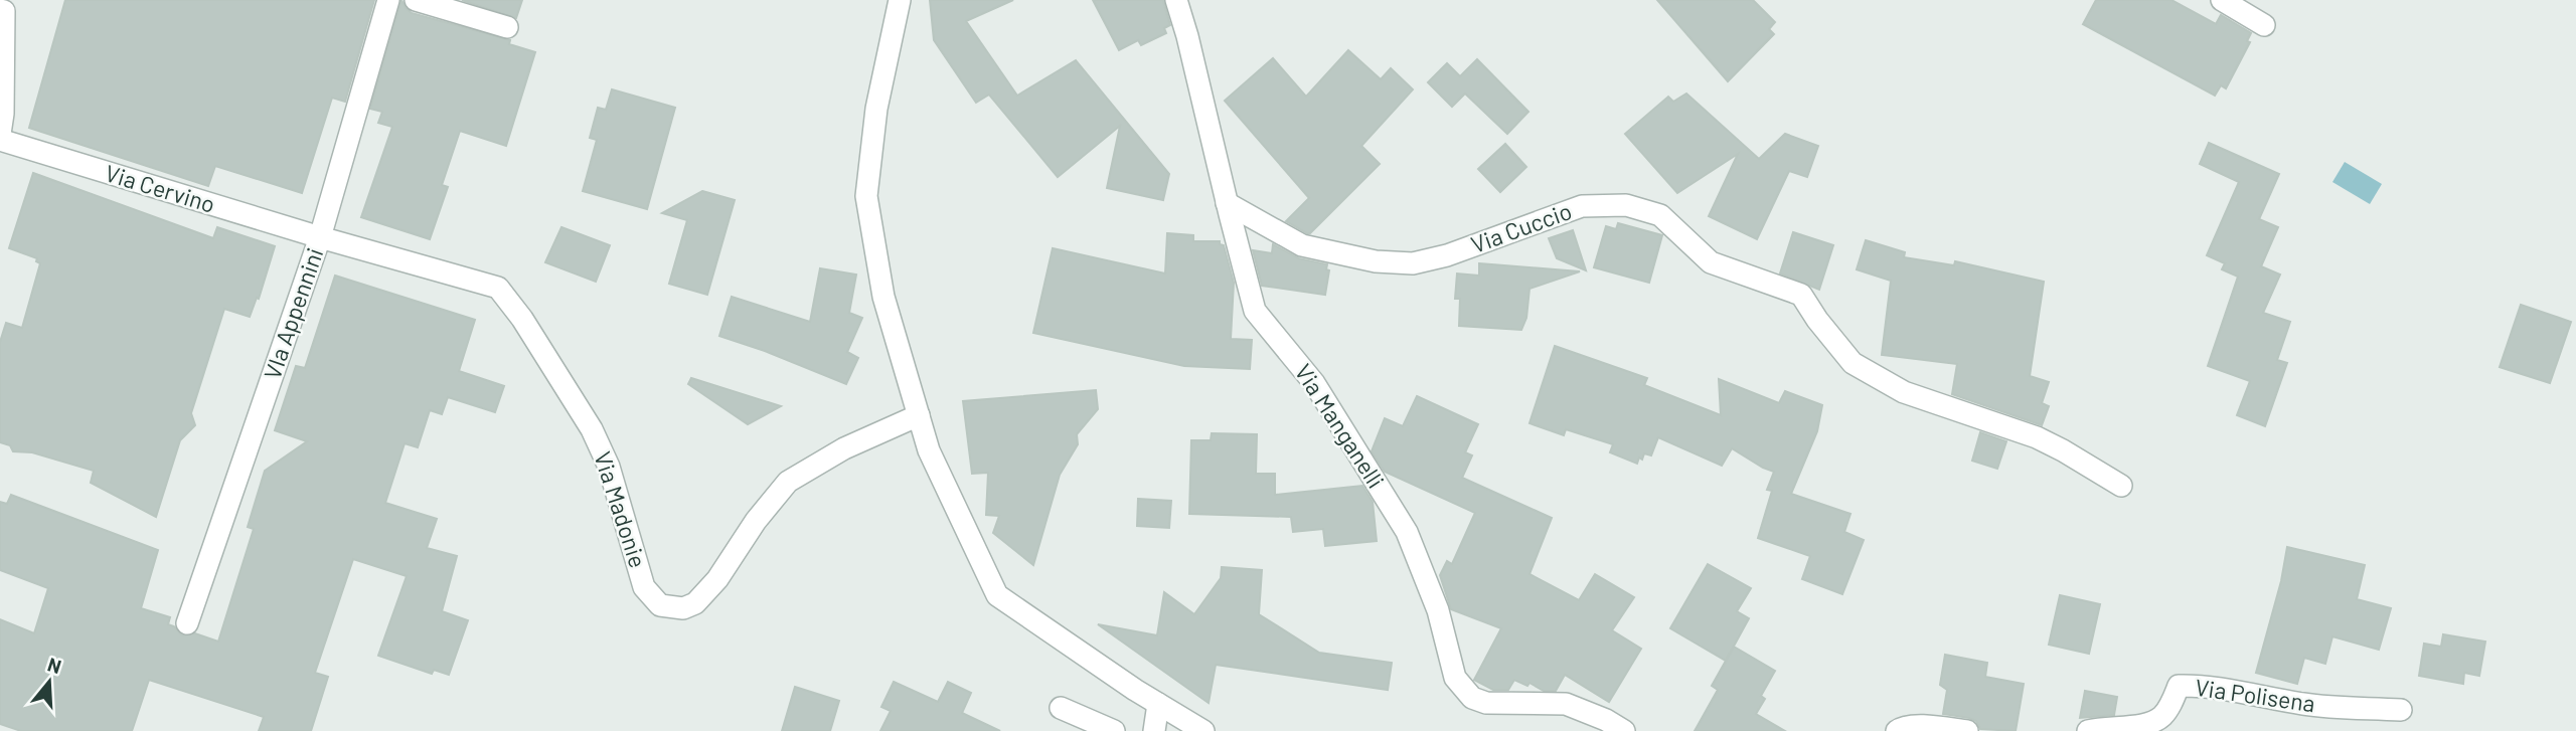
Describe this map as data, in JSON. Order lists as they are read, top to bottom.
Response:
{
  "streets": {
    "street": [
      "Via Cervino",
      "Via Cuccio",
      "VIa Appennini",
      "Via Manganelli",
      "Via Madonie",
      "Via Polisena"
    ]
  },
  "crossings": [
    ["Via Cervino", "VIa Appennini"],
    ["Via Cervino", "Via Madonie"],
    ["Via Cuccio", "Via Manganelli"],
    ["VIa Appennini", "Via Madonie"]
  ],
  "north": "top"
}
